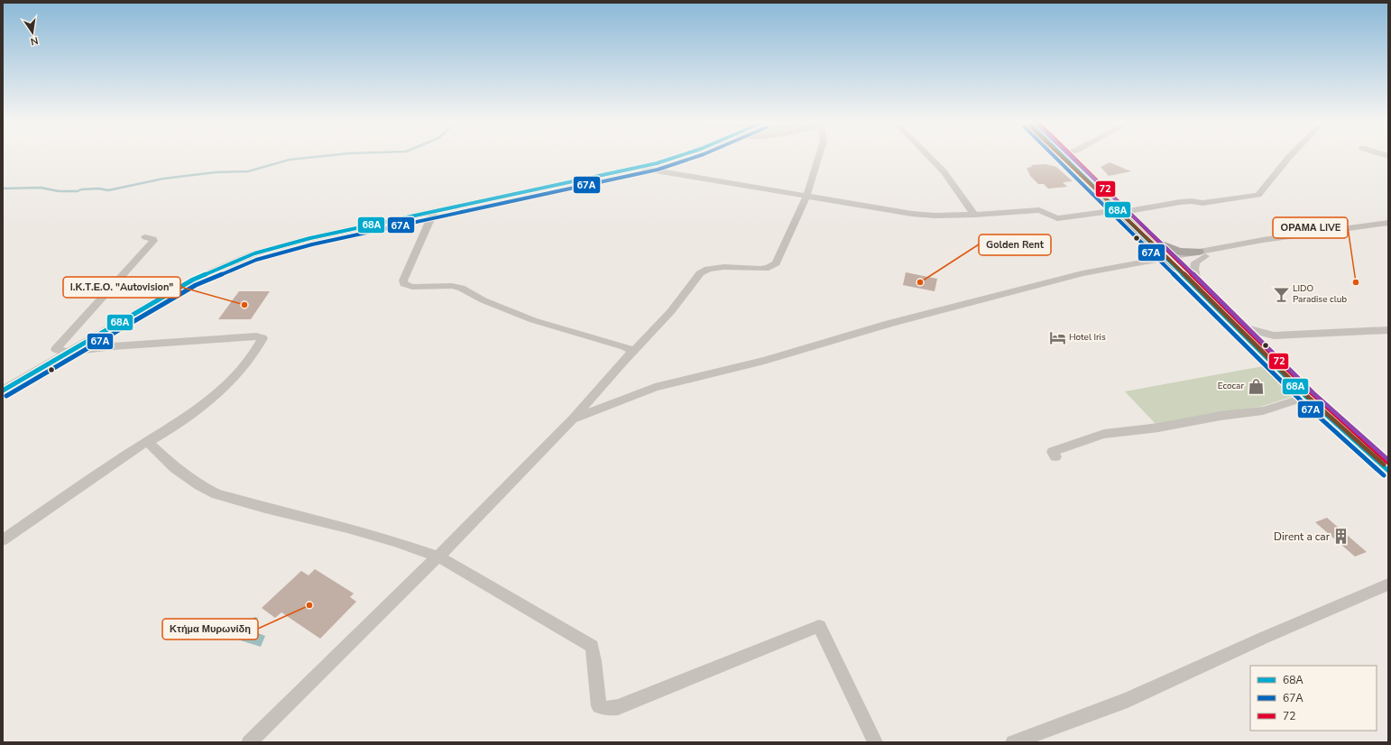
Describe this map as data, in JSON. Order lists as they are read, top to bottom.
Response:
{
  "places": {
    "other": [
      "Golden Rent",
      "ΟΡΑΜΑ LIVE",
      "I.Κ.Τ.Ε.Ο. \"Autovision\"",
      "Κτήμα Μυρωνίδη"
    ],
    "bar": ["LIDO Paradise club"],
    "hotel": ["Hotel Iris"],
    "shop": ["Ecocar"],
    "building": ["Dirent a car"]
  },
  "lines": ["transit line 68Α", "transit line 67Α", "transit line 72"],
  "legend": ["68Α", "67Α", "72"],
  "north": "bottom"
}
